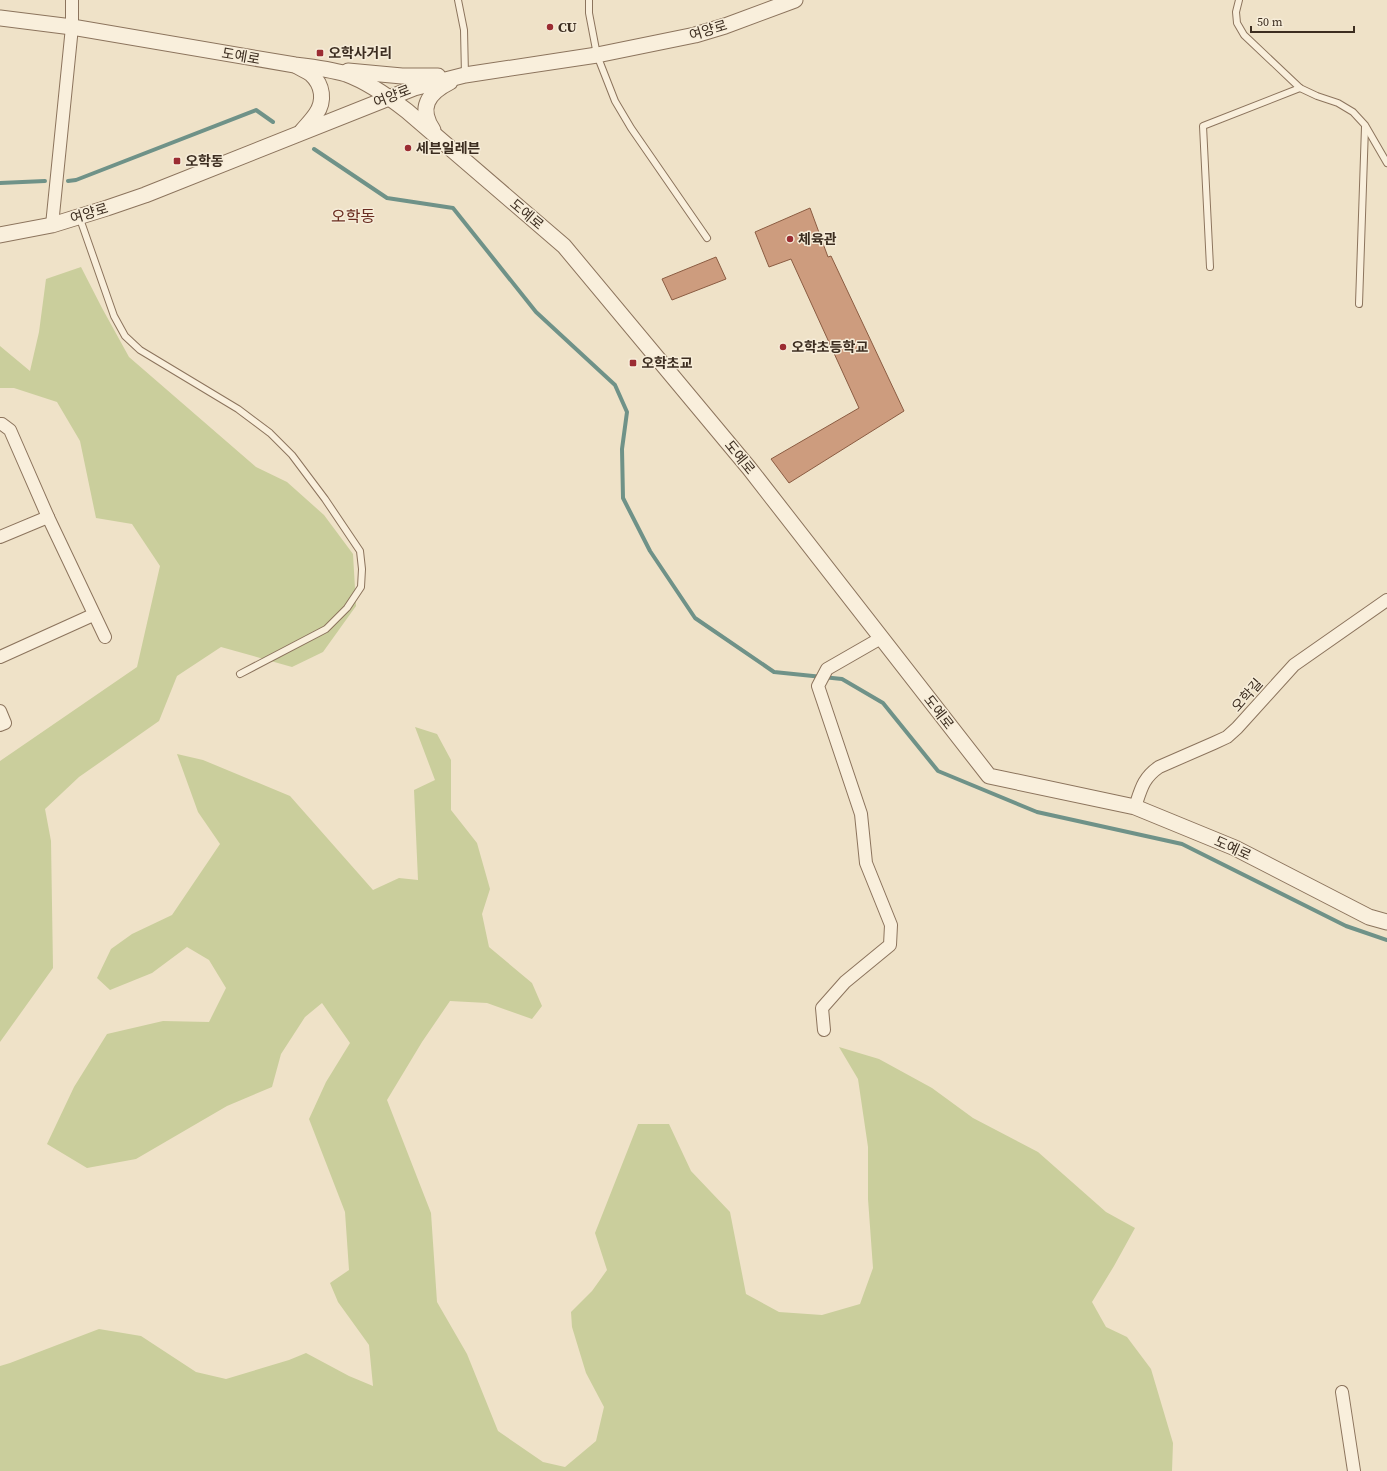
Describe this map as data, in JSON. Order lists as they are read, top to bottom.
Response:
{
  "streets": {
    "street": ["여양로", "도예로", "오학길"]
  },
  "crossings": [
    ["여양로", "도예로"],
    ["도예로", "오학길"]
  ],
  "districts": ["오학동"],
  "places": {
    "other": [
      "CU",
      "세븐일레븐",
      "체육관",
      "오학초등학교"
    ],
    "transit": ["오학사거리", "오학동", "오학초교"]
  },
  "scale_bar": "50 m"
}
